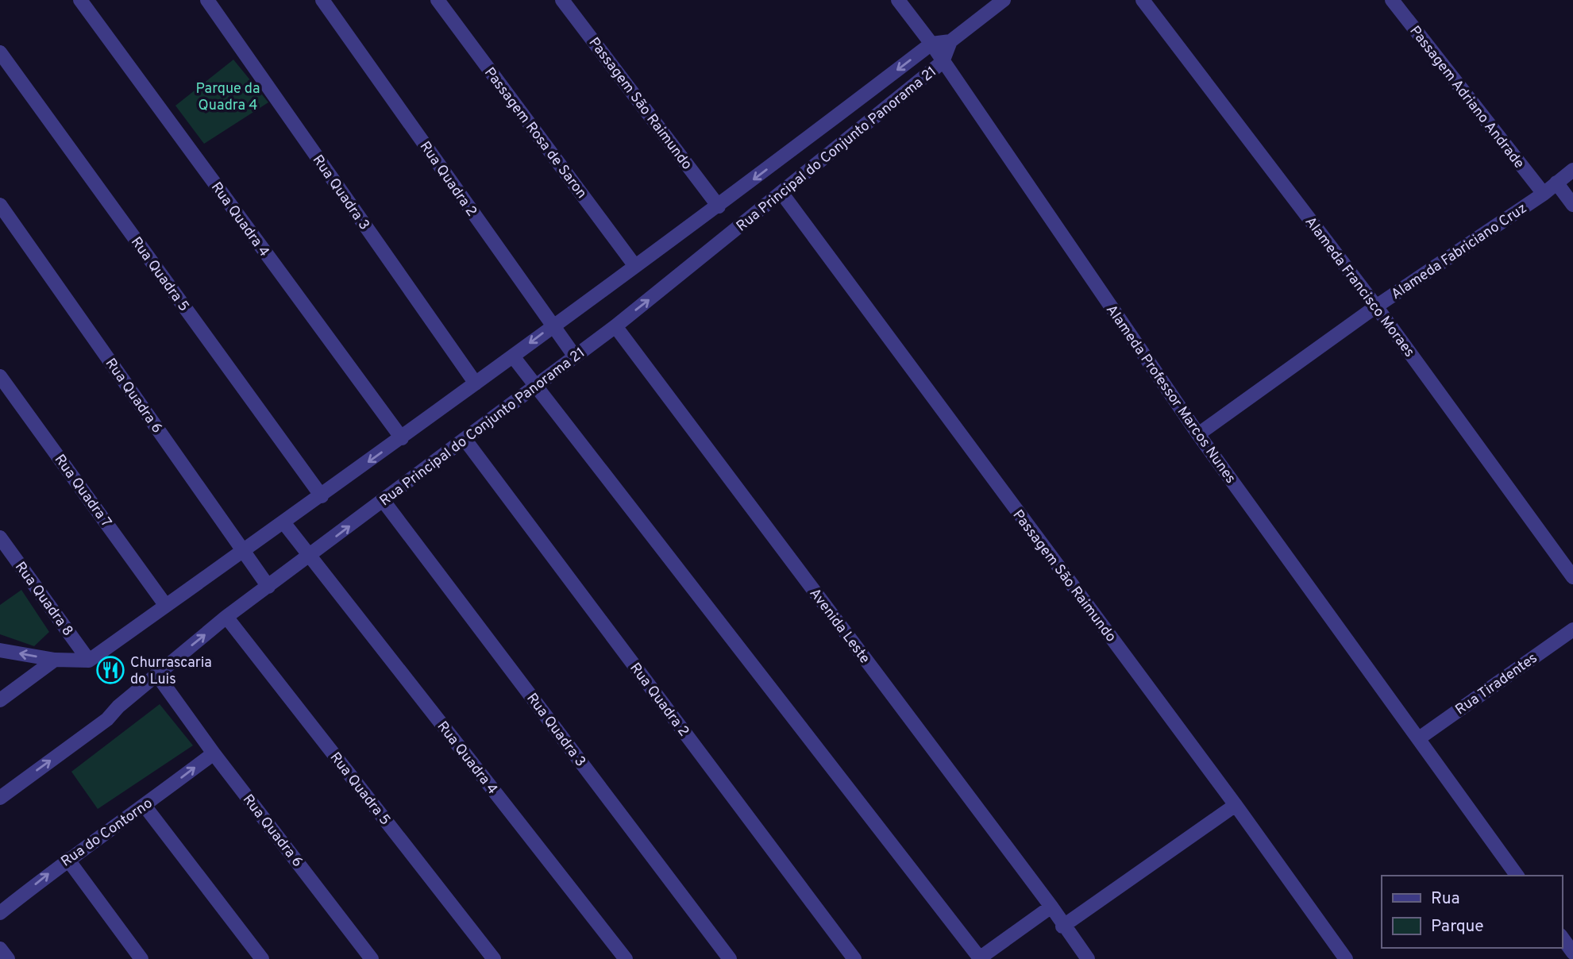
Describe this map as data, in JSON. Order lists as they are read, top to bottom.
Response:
{
  "streets": {
    "street": [
      "Passagem Adriano Andrade",
      "Passagem São Raimundo",
      "Passagem Rosa de Saron",
      "Rua Principal do Conjunto Panorama 21",
      "Rua Quadra 2",
      "Rua Quadra 3",
      "Rua Quadra 4",
      "Alameda Fabriciano Cruz",
      "Rua Quadra 5",
      "Alameda Francisco Moraes",
      "Alameda Professor Marcos Nunes",
      "Rua Quadra 6",
      "Rua Quadra 7",
      "Rua Quadra 8",
      "Avenida Leste",
      "Rua Tiradentes",
      "Rua do Contorno"
    ]
  },
  "crossings": [
    ["Passagem Adriano Andrade", "Alameda Fabriciano Cruz"],
    ["Passagem São Raimundo", "Rua Principal do Conjunto Panorama 21"],
    ["Passagem Rosa de Saron", "Rua Principal do Conjunto Panorama 21"],
    ["Rua Principal do Conjunto Panorama 21", "Rua Quadra 2"],
    ["Rua Principal do Conjunto Panorama 21", "Rua Quadra 3"],
    ["Rua Principal do Conjunto Panorama 21", "Rua Quadra 4"],
    ["Rua Principal do Conjunto Panorama 21", "Rua Quadra 5"],
    ["Rua Principal do Conjunto Panorama 21", "Alameda Professor Marcos Nunes"],
    ["Rua Principal do Conjunto Panorama 21", "Rua Quadra 6"],
    ["Rua Principal do Conjunto Panorama 21", "Rua Quadra 7"],
    ["Rua Principal do Conjunto Panorama 21", "Rua Quadra 8"],
    ["Rua Principal do Conjunto Panorama 21", "Avenida Leste"],
    ["Alameda Fabriciano Cruz", "Alameda Francisco Moraes"],
    ["Alameda Fabriciano Cruz", "Alameda Professor Marcos Nunes"],
    ["Alameda Professor Marcos Nunes", "Rua Tiradentes"],
    ["Rua Quadra 6", "Rua do Contorno"]
  ],
  "one_way": ["Rua do Contorno"],
  "parks": ["Parque da Quadra 4"],
  "places": {
    "restaurant": ["Churrascaria do Luis"]
  },
  "legend": ["Rua", "Parque"]
}
